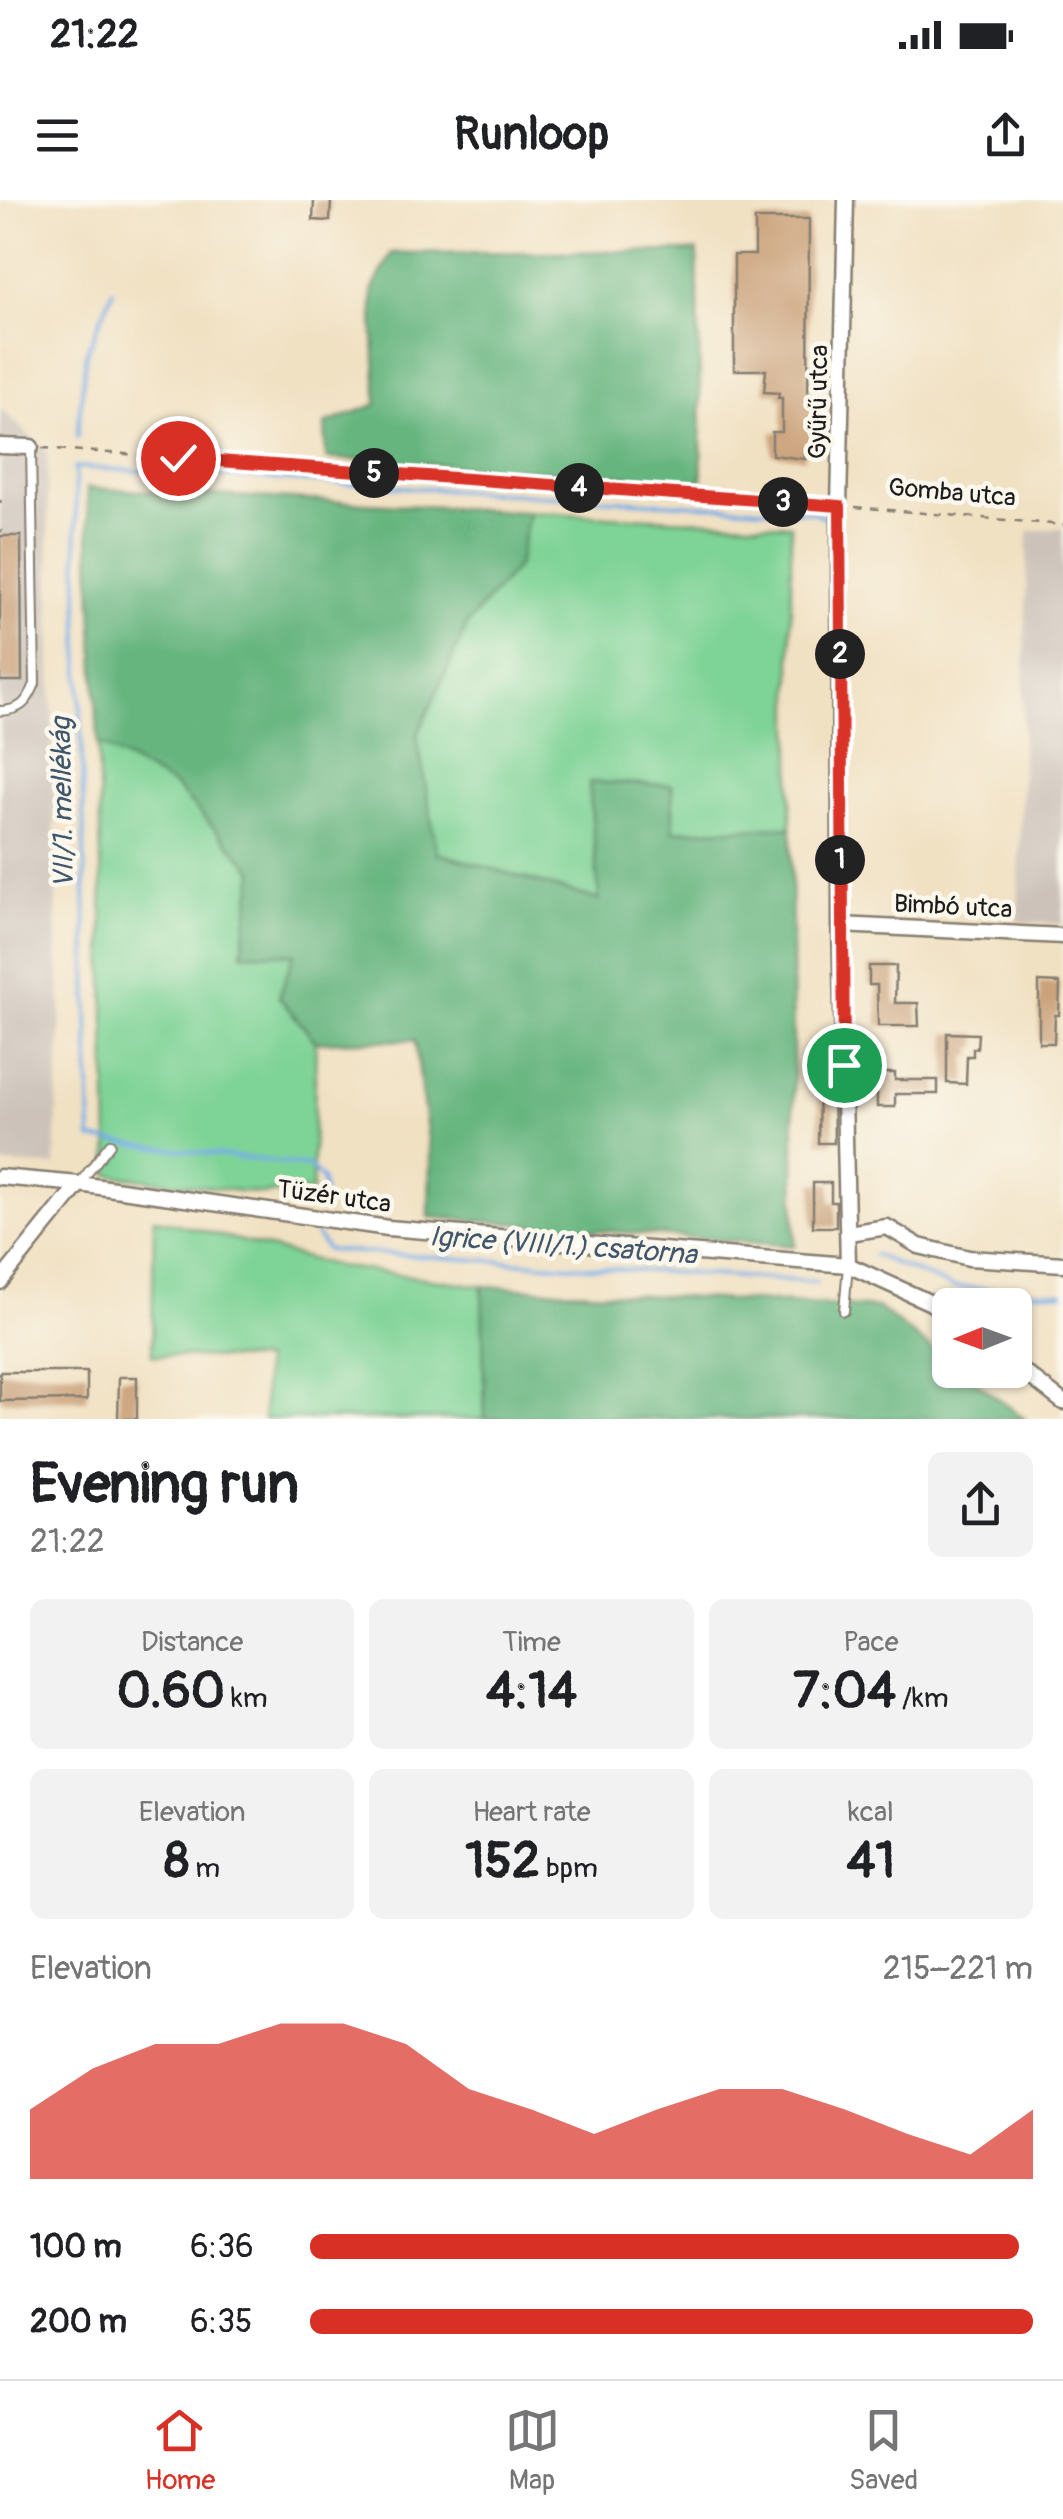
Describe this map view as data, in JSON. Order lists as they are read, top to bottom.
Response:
{
  "streets": {
    "street": ["Gyűrű utca", "Bimbó utca", "Tüzér utca"],
    "path": ["Gomba utca"]
  },
  "crossings": [
    ["Gyűrű utca", "Gomba utca"],
    ["Gyűrű utca", "Bimbó utca"],
    ["Gyűrű utca", "Tüzér utca"]
  ],
  "water": ["VII/1. mellékág", "Igrice (VIII/1.) csatorna"],
  "north": "left",
  "page": {
    "status": "21:22",
    "header": "Runloop",
    "pins": [
      "5",
      "4",
      "3",
      "2",
      "1"
    ],
    "heading": ["Evening run", "21:22"],
    "stats": [
      ["Distance", "0.60 km"],
      ["Time", "4:14"],
      ["Pace", "7:04 /km"],
      ["Elevation", "8 m"],
      ["Heart rate", "152 bpm"],
      ["kcal", "41"]
    ],
    "chart": ["Elevation", "215–221 m"],
    "list": [
      {
        "name": "100 m",
        "note": "6:36"
      },
      {
        "name": "200 m",
        "note": "6:35"
      }
    ],
    "tabs": ["Home", "Map", "Saved"]
  }
}
